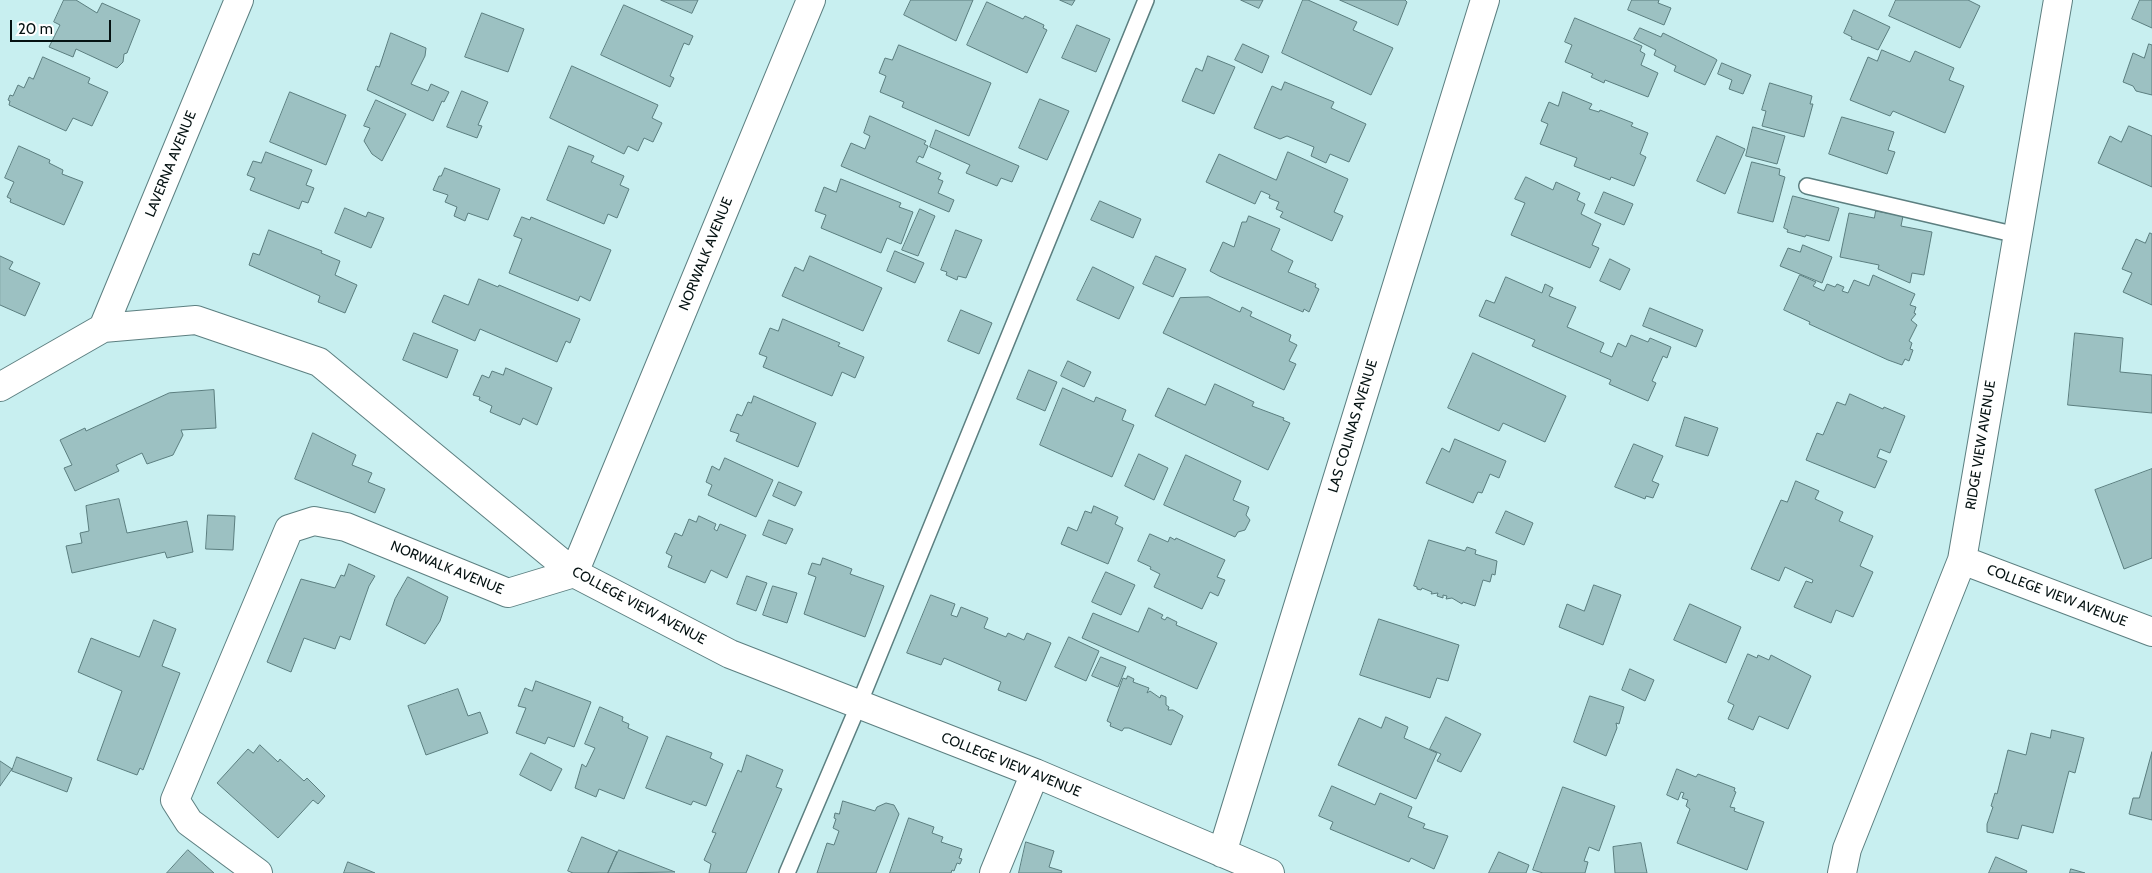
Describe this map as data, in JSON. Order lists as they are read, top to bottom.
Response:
{
  "streets": {
    "street": [
      "LAVERNA AVENUE",
      "NORWALK AVENUE",
      "LAS COLINAS AVENUE",
      "RIDGE VIEW AVENUE",
      "COLLEGE VIEW AVENUE"
    ]
  },
  "crossings": [
    ["LAVERNA AVENUE", "COLLEGE VIEW AVENUE"],
    ["NORWALK AVENUE", "COLLEGE VIEW AVENUE"],
    ["LAS COLINAS AVENUE", "COLLEGE VIEW AVENUE"],
    ["RIDGE VIEW AVENUE", "COLLEGE VIEW AVENUE"]
  ],
  "scale_bar": "20 m"
}
